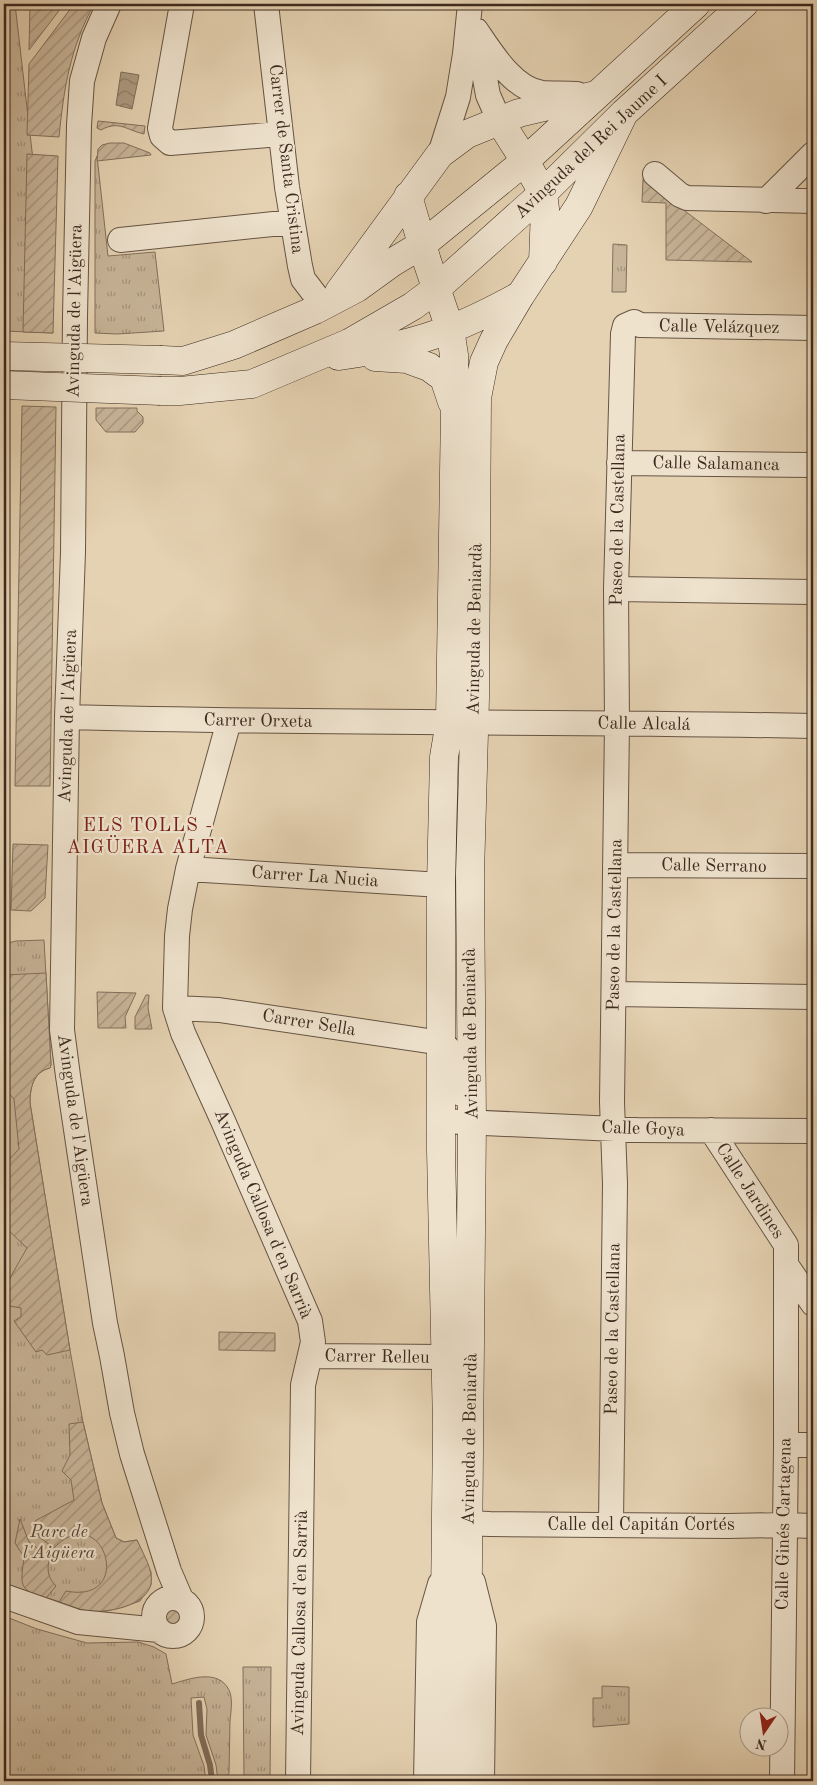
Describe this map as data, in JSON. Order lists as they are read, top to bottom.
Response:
{
  "streets": {
    "main road": ["Avinguda del Rei Jaume I", "Avinguda de Beniardà"],
    "street": [
      "Carrer de Santa Cristina",
      "Avinguda de l'Aigüera",
      "Calle Velázquez",
      "Calle Salamanca",
      "Paseo de la Castellana",
      "Carrer Orxeta",
      "Calle Alcalá",
      "Calle Serrano",
      "Carrer La Nucia",
      "Carrer Sella",
      "Calle Goya",
      "Calle Jardines",
      "Avinguda Callosa d'en Sarrià",
      "Carrer Relleu",
      "Calle Ginés Cartagena",
      "Calle del Capitán Cortés"
    ]
  },
  "crossings": [
    ["Avinguda del Rei Jaume I", "Carrer de Santa Cristina"],
    ["Avinguda del Rei Jaume I", "Avinguda de Beniardà"],
    ["Avinguda de l'Aigüera", "Carrer Orxeta"],
    ["Calle Velázquez", "Paseo de la Castellana"],
    ["Calle Salamanca", "Paseo de la Castellana"],
    ["Paseo de la Castellana", "Calle Alcalá"],
    ["Paseo de la Castellana", "Calle Serrano"],
    ["Paseo de la Castellana", "Calle Goya"],
    ["Paseo de la Castellana", "Calle del Capitán Cortés"],
    ["Avinguda de Beniardà", "Carrer Orxeta"],
    ["Avinguda de Beniardà", "Calle Alcalá"],
    ["Avinguda de Beniardà", "Carrer La Nucia"],
    ["Avinguda de Beniardà", "Carrer Sella"],
    ["Avinguda de Beniardà", "Calle Goya"],
    ["Avinguda de Beniardà", "Carrer Relleu"],
    ["Avinguda de Beniardà", "Calle del Capitán Cortés"],
    ["Carrer Orxeta", "Calle Alcalá"],
    ["Carrer Orxeta", "Avinguda Callosa d'en Sarrià"],
    ["Carrer La Nucia", "Avinguda Callosa d'en Sarrià"],
    ["Carrer Sella", "Avinguda Callosa d'en Sarrià"],
    ["Calle Goya", "Calle Jardines"],
    ["Calle Jardines", "Calle Ginés Cartagena"],
    ["Avinguda Callosa d'en Sarrià", "Carrer Relleu"],
    ["Calle Ginés Cartagena", "Calle del Capitán Cortés"]
  ],
  "districts": ["ELS TOLLS - AIGÜERA ALTA"],
  "parks": ["Parc de l'Aigüera"],
  "north": "bottom"
}
